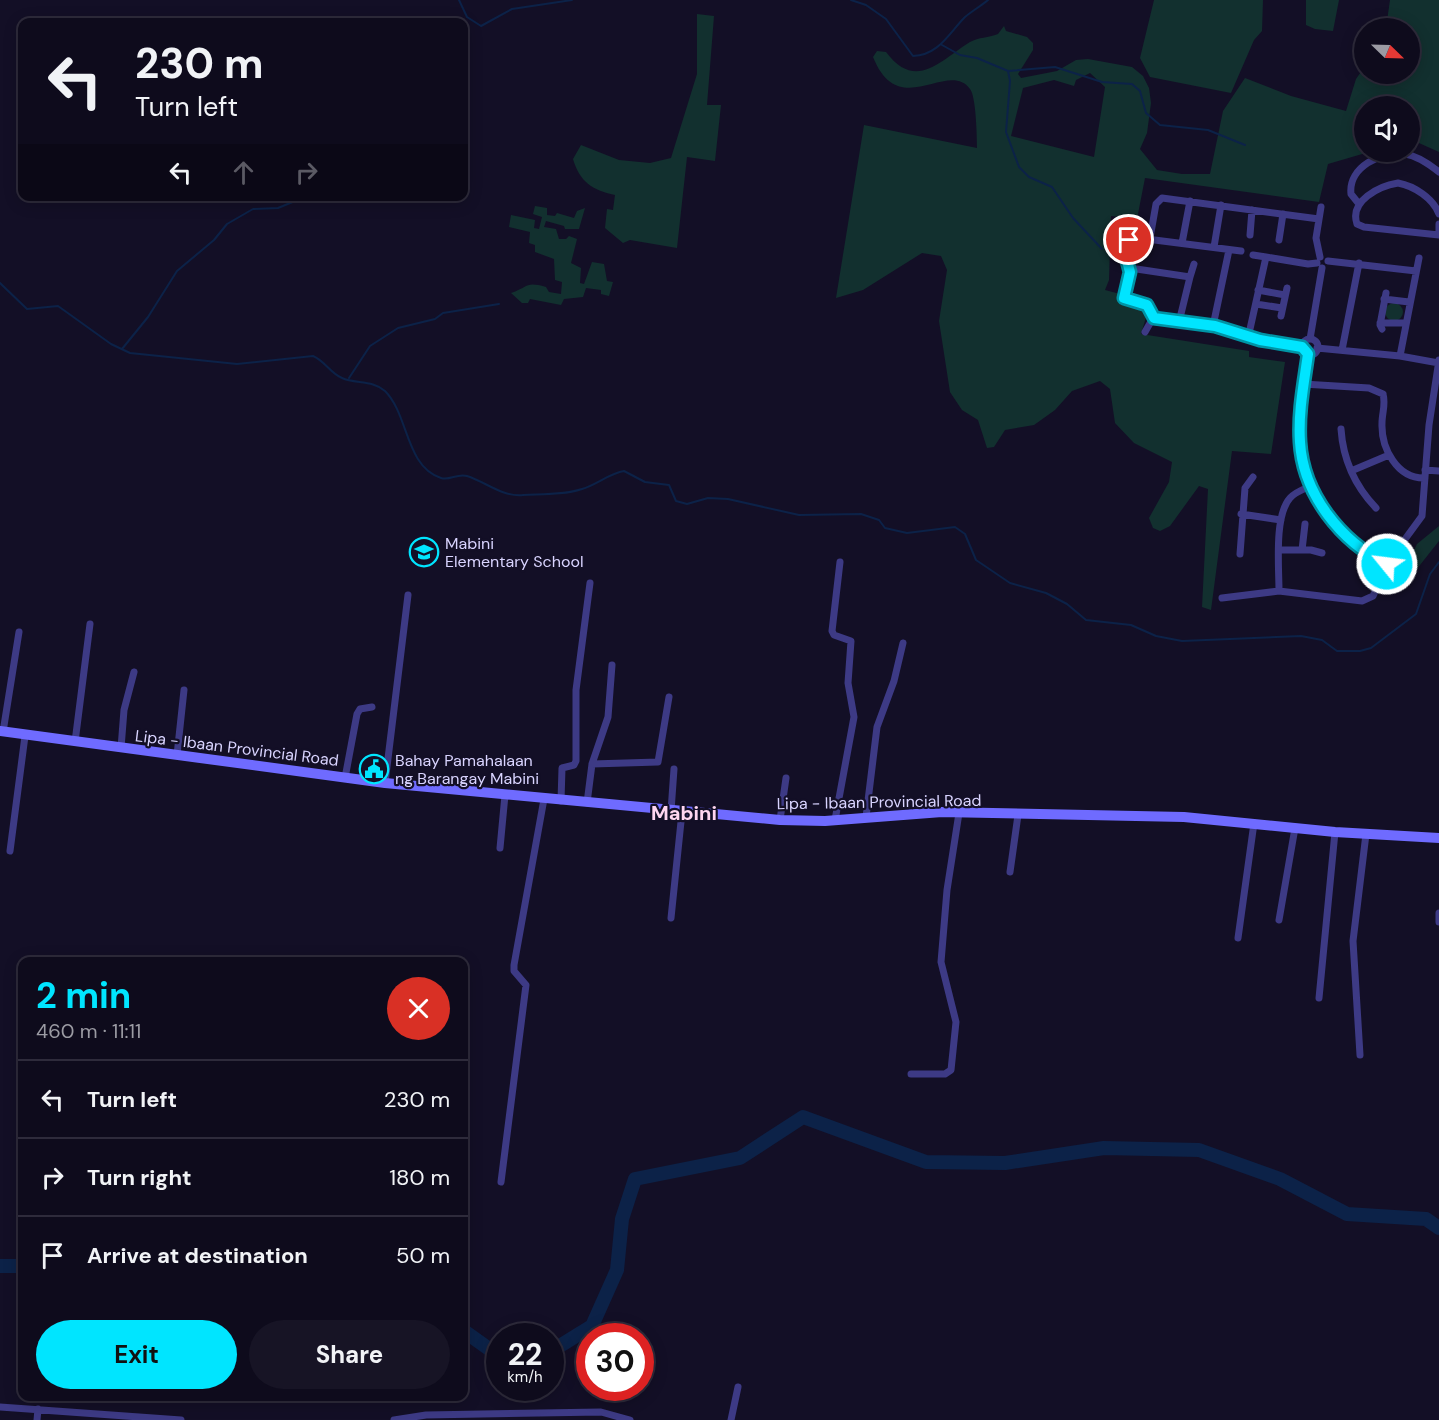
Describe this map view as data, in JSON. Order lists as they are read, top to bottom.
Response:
{
  "streets": {
    "main road": ["Lipa - Ibaan Provincial Road"]
  },
  "districts": ["Mabini"],
  "places": {
    "school or university": ["Mabini Elementary School"],
    "public building": ["Bahay Pamahalaan ng Barangay Mabini"]
  },
  "north": "bottom right",
  "page": {
    "turn": ["230 m", "Turn left"],
    "heading": ["2 min", "460 m · 11:11"],
    "list": [
      {
        "name": "Turn left",
        "value": "230 m"
      },
      {
        "name": "Turn right",
        "value": "180 m"
      },
      {
        "name": "Arrive at destination",
        "value": "50 m"
      }
    ],
    "buttons": ["Exit", "Share"],
    "speed": "22 km/h",
    "limit": "30"
  }
}
